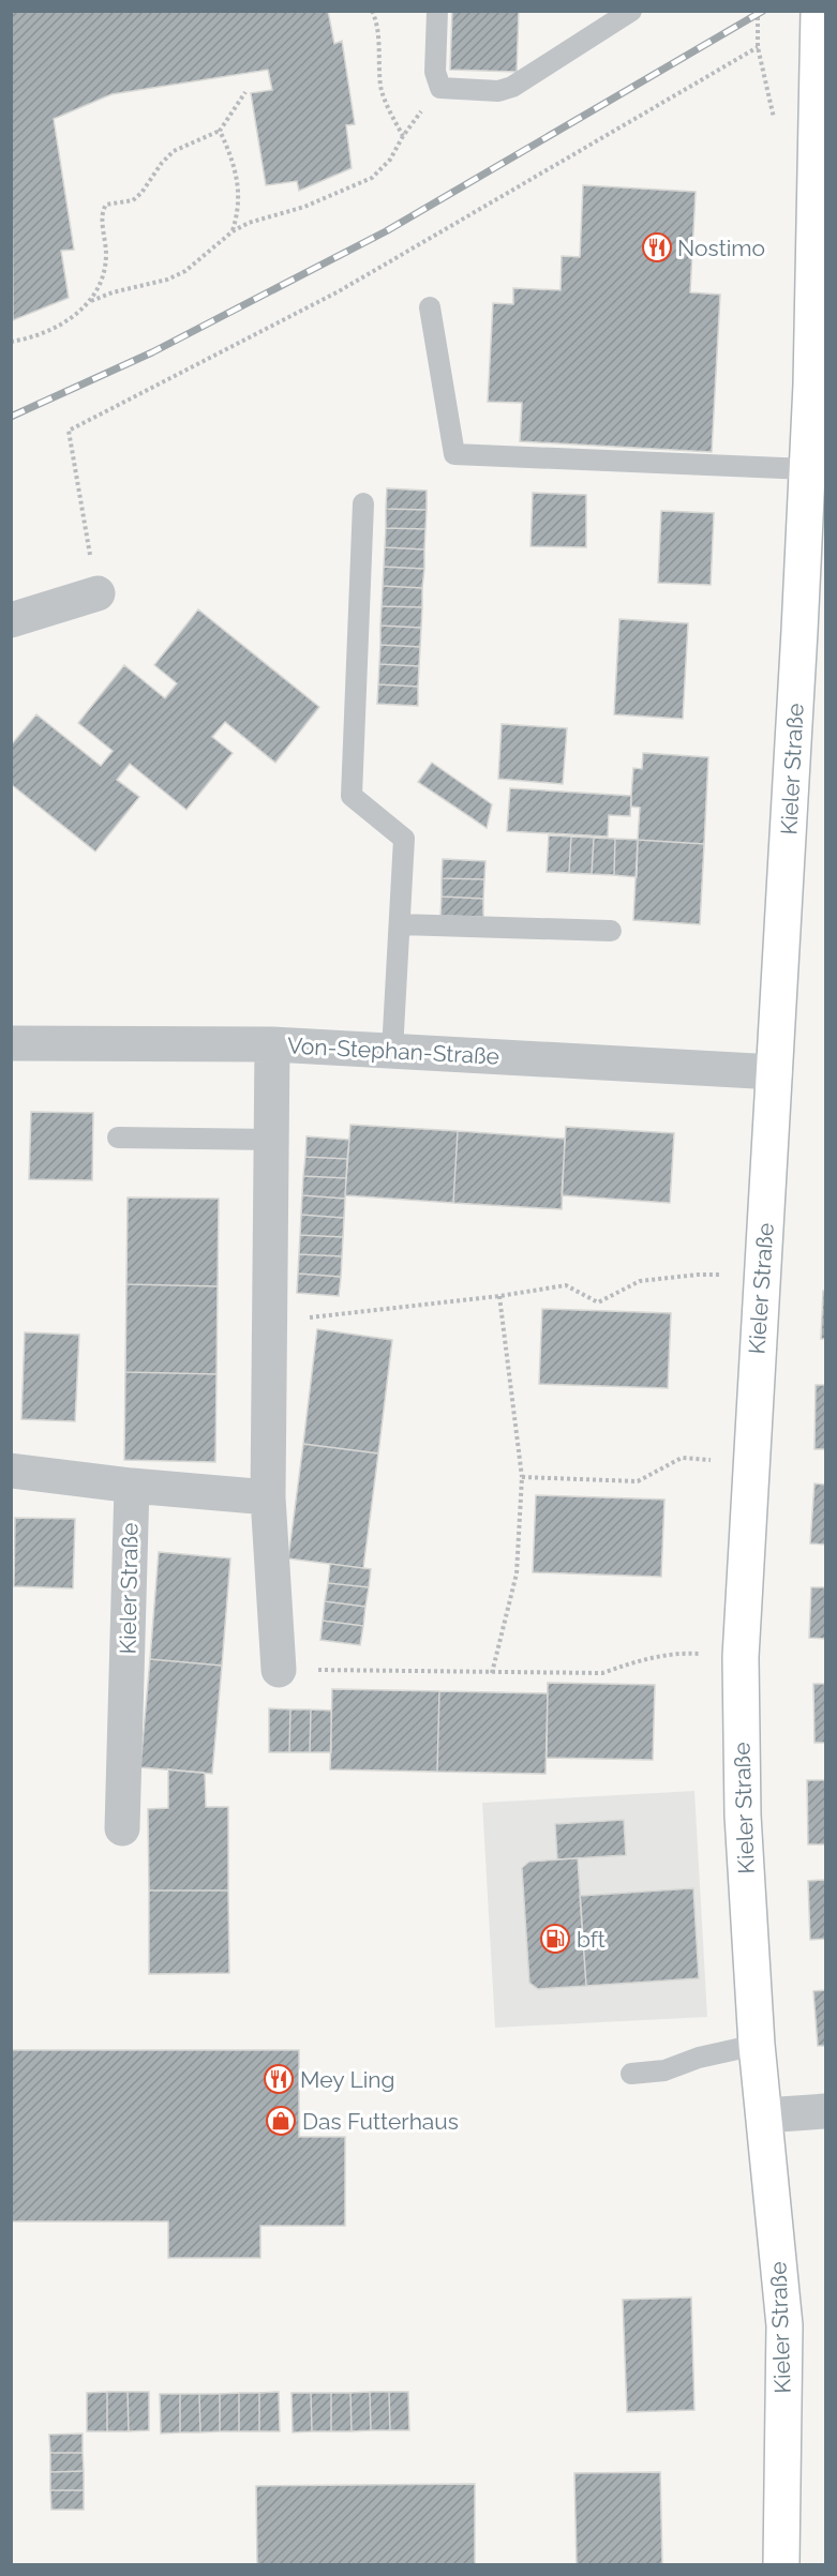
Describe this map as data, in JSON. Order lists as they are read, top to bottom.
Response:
{
  "streets": {
    "main road": ["Kieler Straße"],
    "street": ["Von-Stephan-Straße"]
  },
  "crossings": [
    ["Kieler Straße", "Von-Stephan-Straße"]
  ],
  "places": {
    "restaurant": ["Nostimo", "Mey Ling"],
    "fuel station": ["bft"],
    "shop": ["Das Futterhaus"]
  }
}
